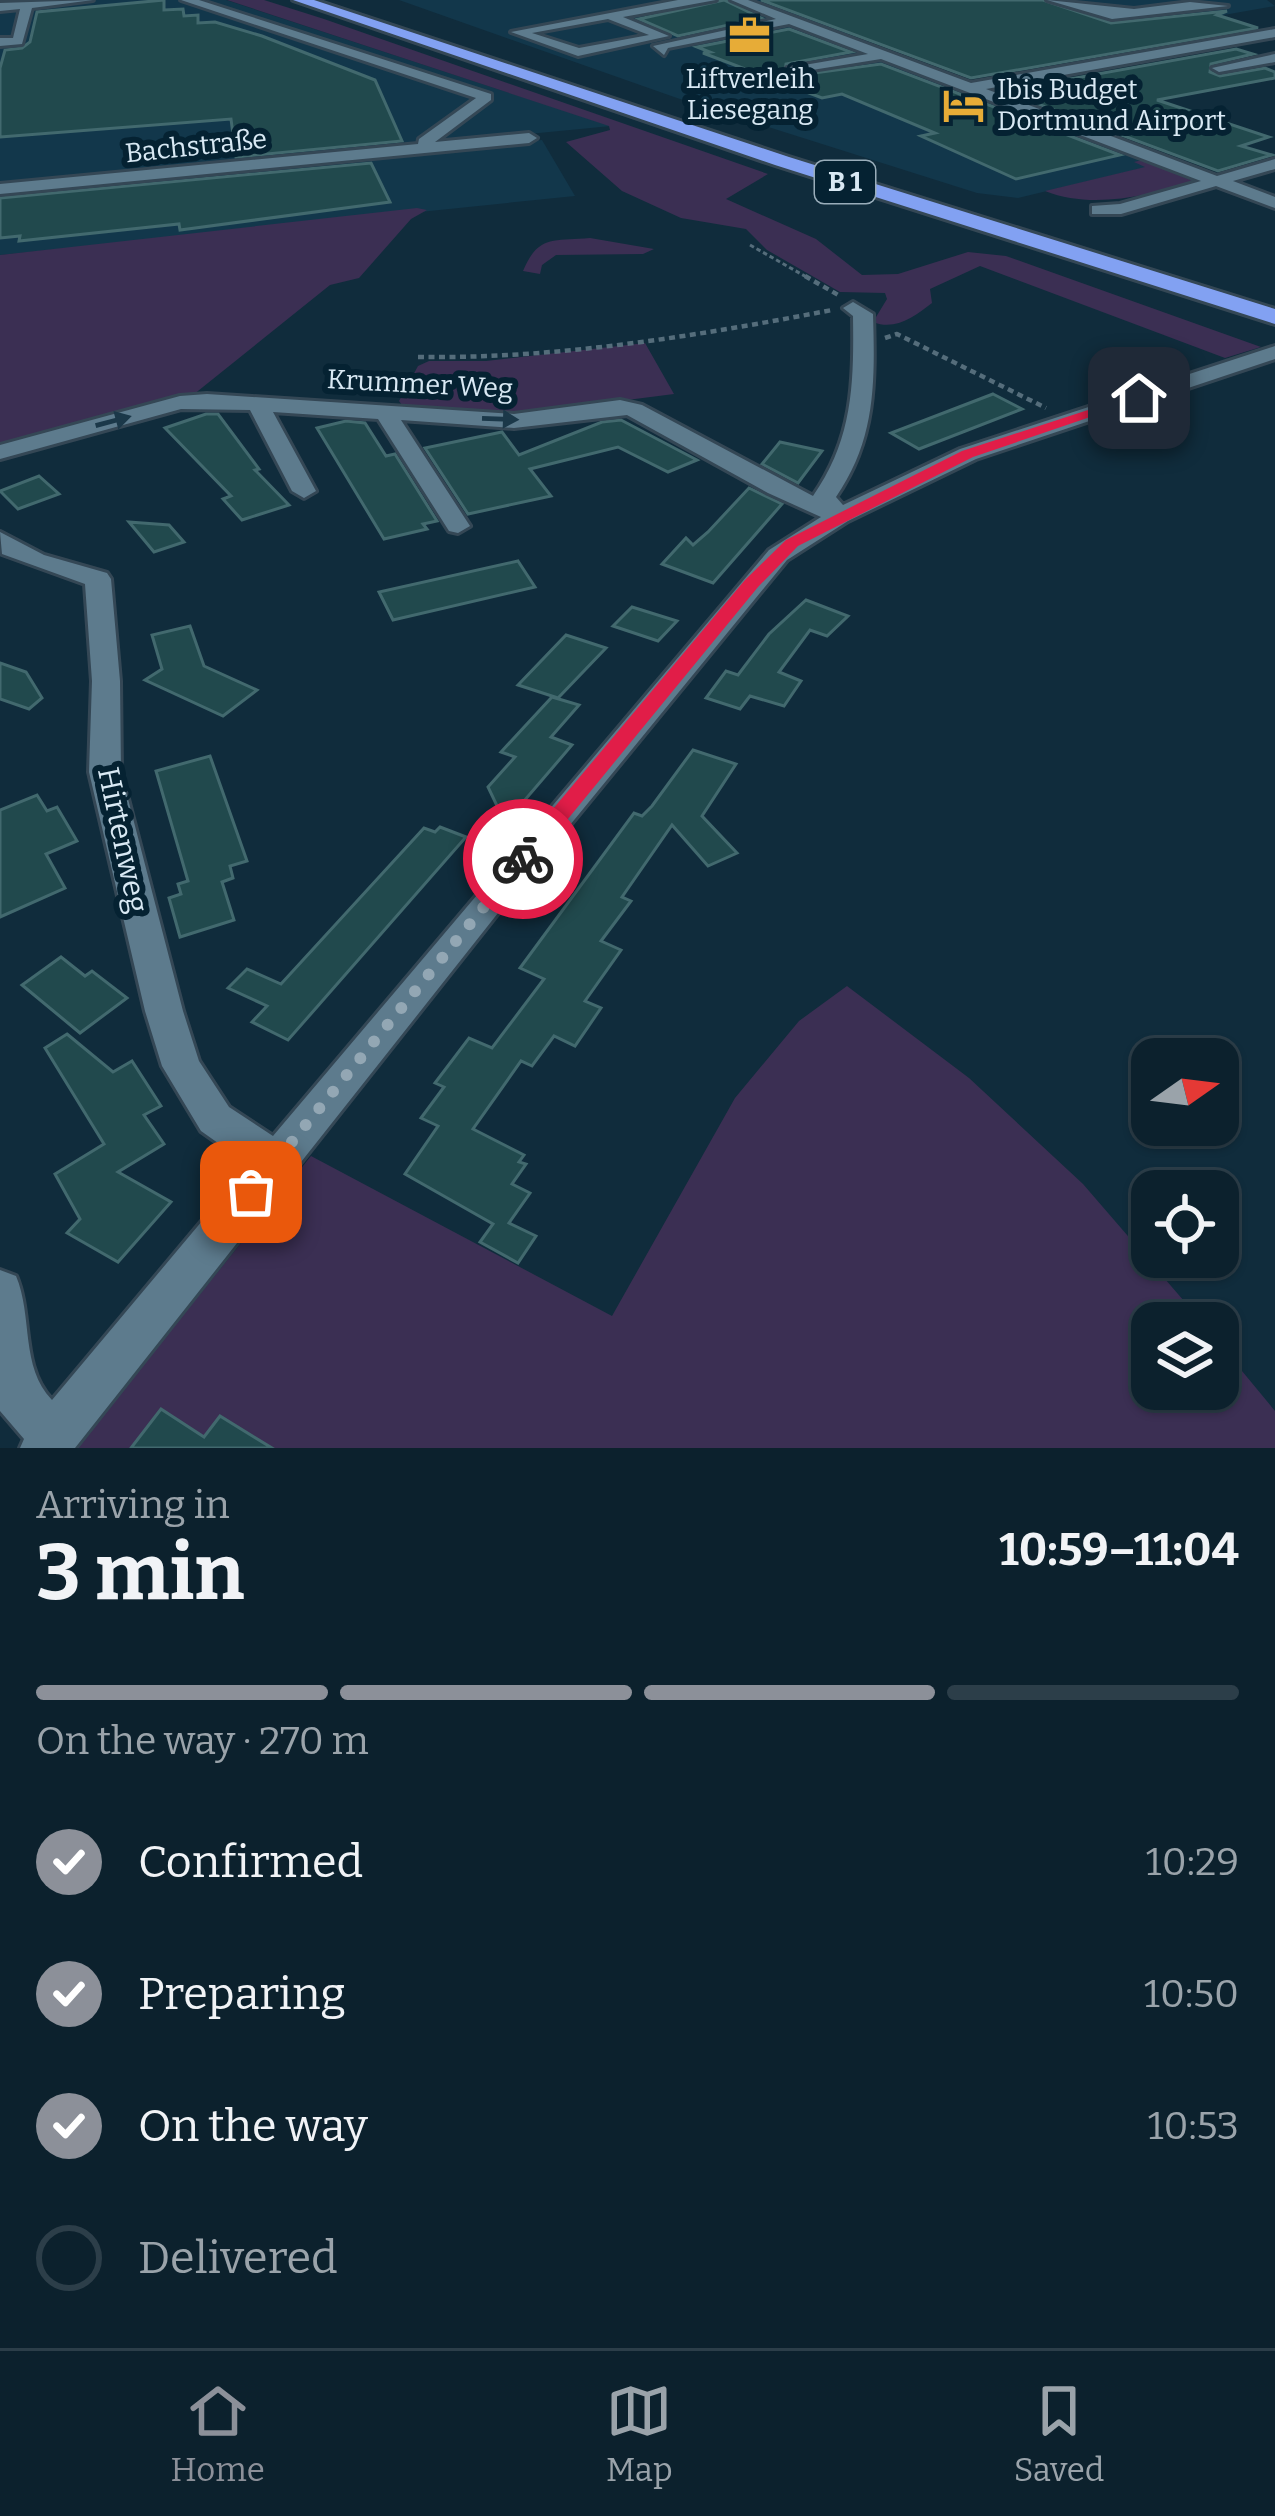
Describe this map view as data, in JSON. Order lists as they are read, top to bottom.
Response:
{
  "streets": {
    "highway": ["B 1"],
    "street": ["Bachstraße", "Krummer Weg", "Hirtenweg"]
  },
  "one_way": ["Krummer Weg"],
  "places": {
    "office": ["Liftverleih Liesegang"],
    "hotel": ["Ibis Budget Dortmund Airport"]
  },
  "north": "right",
  "page": {
    "heading": ["3 min", "Arriving in", "10:59–11:04"],
    "bar": "On the way · 270 m",
    "list": [
      ["Confirmed", "10:29"],
      ["Preparing", "10:50"],
      ["On the way", "10:53"],
      "Delivered"
    ],
    "tabs": ["Home", "Map", "Saved"]
  }
}
